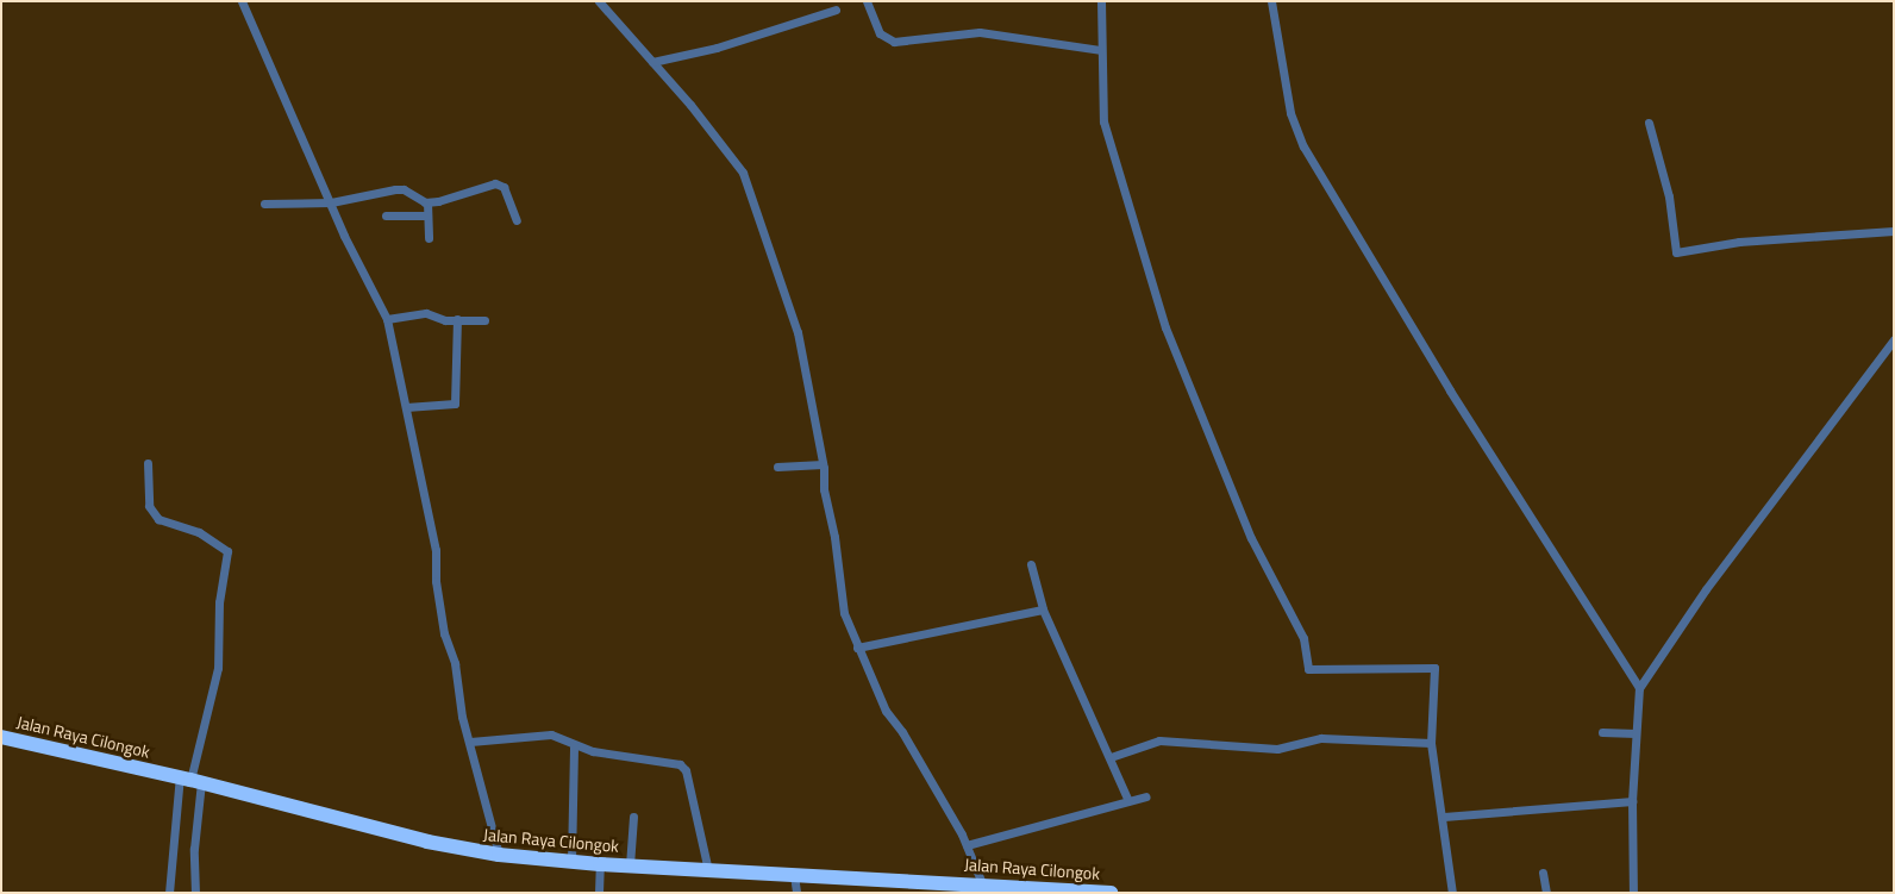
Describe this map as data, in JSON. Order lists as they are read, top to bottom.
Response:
{
  "streets": {
    "highway": ["Jalan Raya Cilongok"]
  }
}
